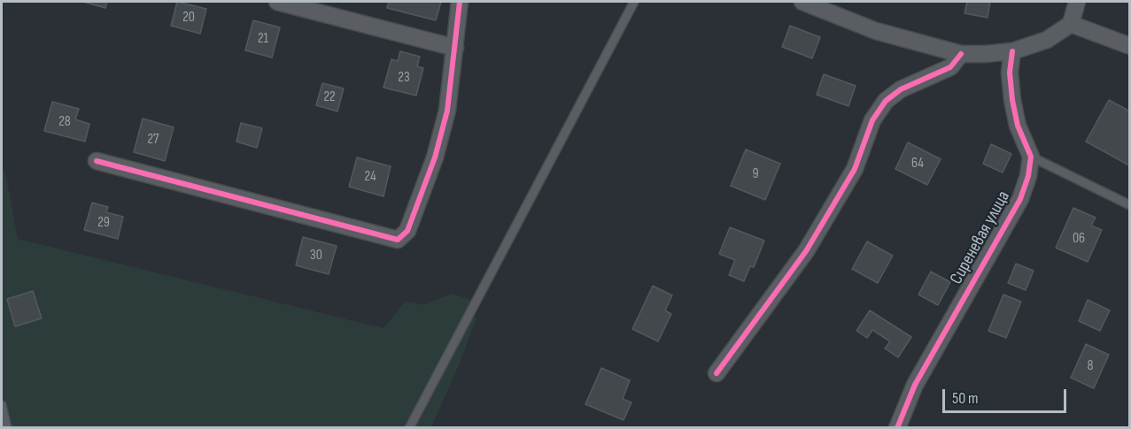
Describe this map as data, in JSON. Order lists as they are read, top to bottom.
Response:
{
  "streets": {
    "street": ["Сиреневая улица"]
  },
  "house_numbers": [
    "20",
    "21",
    "23",
    "22",
    "28",
    "27",
    "64",
    "9",
    "24",
    "29",
    "06",
    "30",
    "8"
  ],
  "scale_bar": "50 m"
}
